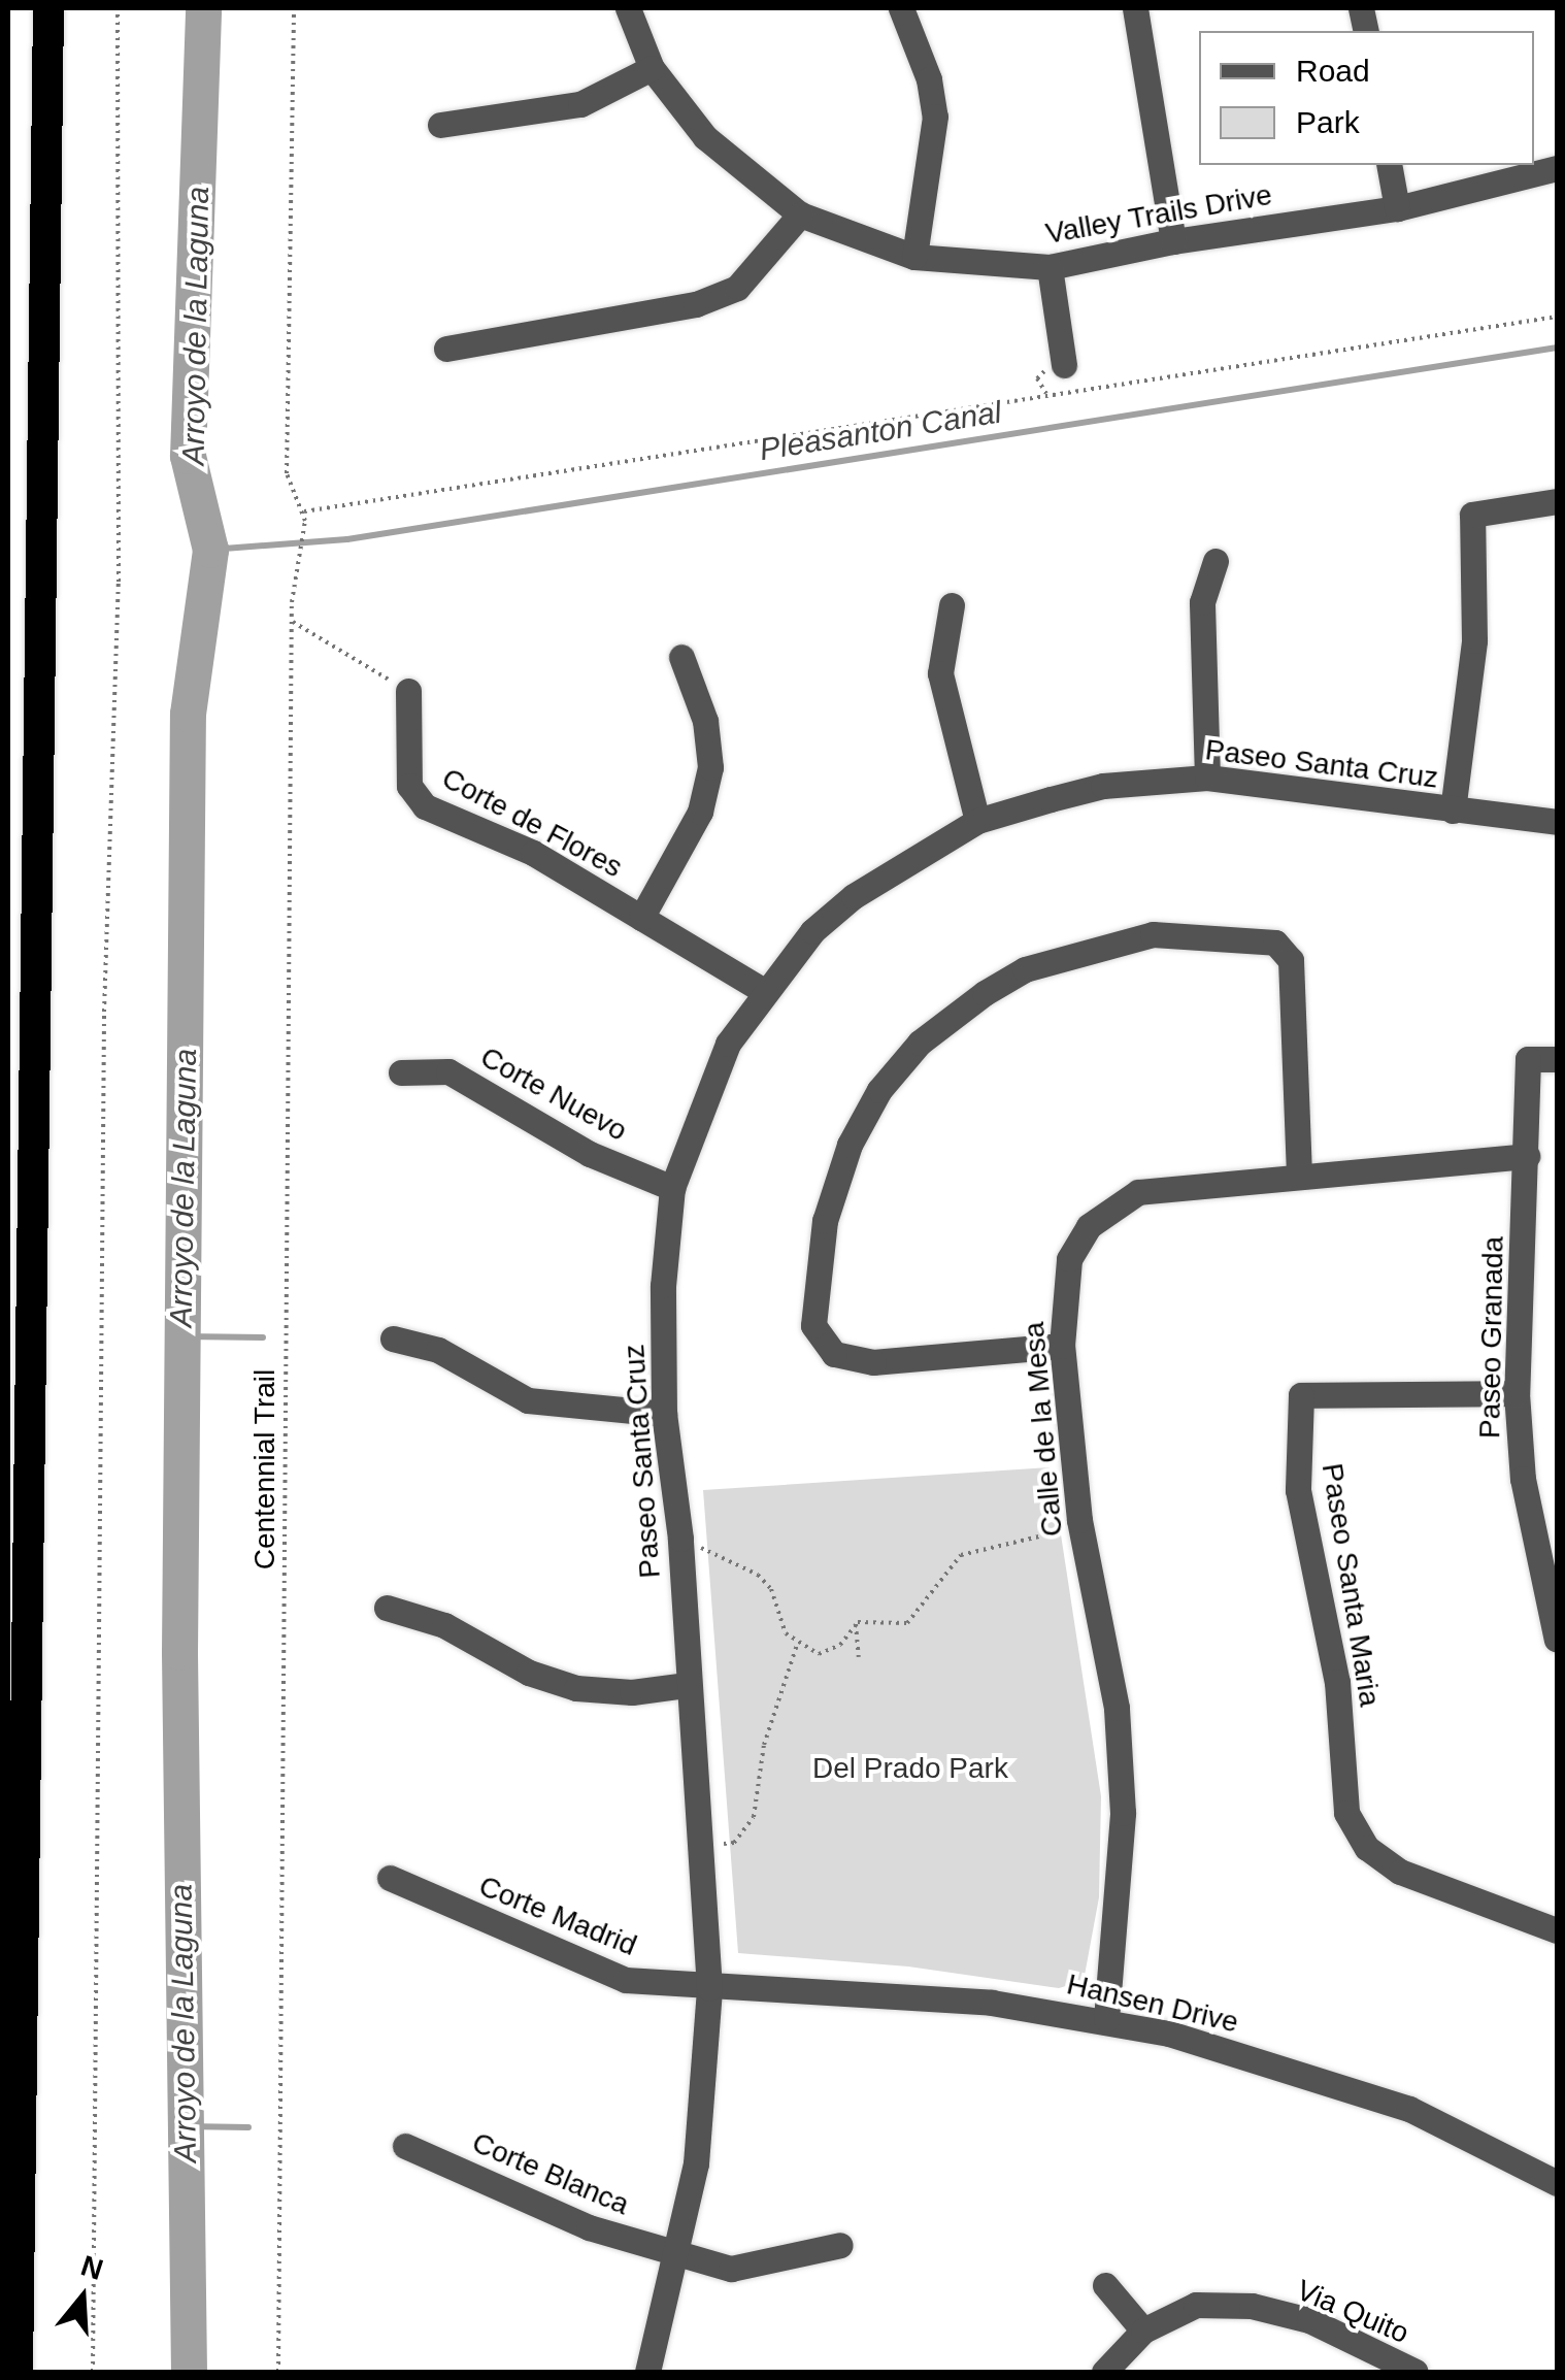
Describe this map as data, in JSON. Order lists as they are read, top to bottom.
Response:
{
  "streets": {
    "street": [
      "Valley Trails Drive",
      "Paseo Santa Cruz",
      "Corte de Flores",
      "Corte Nuevo",
      "Paseo Granada",
      "Calle de la Mesa",
      "Paseo Santa Maria",
      "Corte Madrid",
      "Hansen Drive",
      "Corte Blanca",
      "Via Quito"
    ],
    "path": ["Centennial Trail"]
  },
  "crossings": [
    ["Paseo Santa Cruz", "Corte de Flores"],
    ["Paseo Santa Cruz", "Corte Nuevo"],
    ["Paseo Santa Cruz", "Corte Madrid"],
    ["Paseo Santa Cruz", "Hansen Drive"],
    ["Paseo Santa Cruz", "Corte Blanca"],
    ["Paseo Granada", "Calle de la Mesa"],
    ["Paseo Granada", "Paseo Santa Maria"],
    ["Calle de la Mesa", "Hansen Drive"],
    ["Corte Madrid", "Hansen Drive"]
  ],
  "water": ["Arroyo de la Laguna", "Pleasanton Canal"],
  "parks": ["Del Prado Park"],
  "legend": ["Road", "Park"],
  "north": "top"
}
